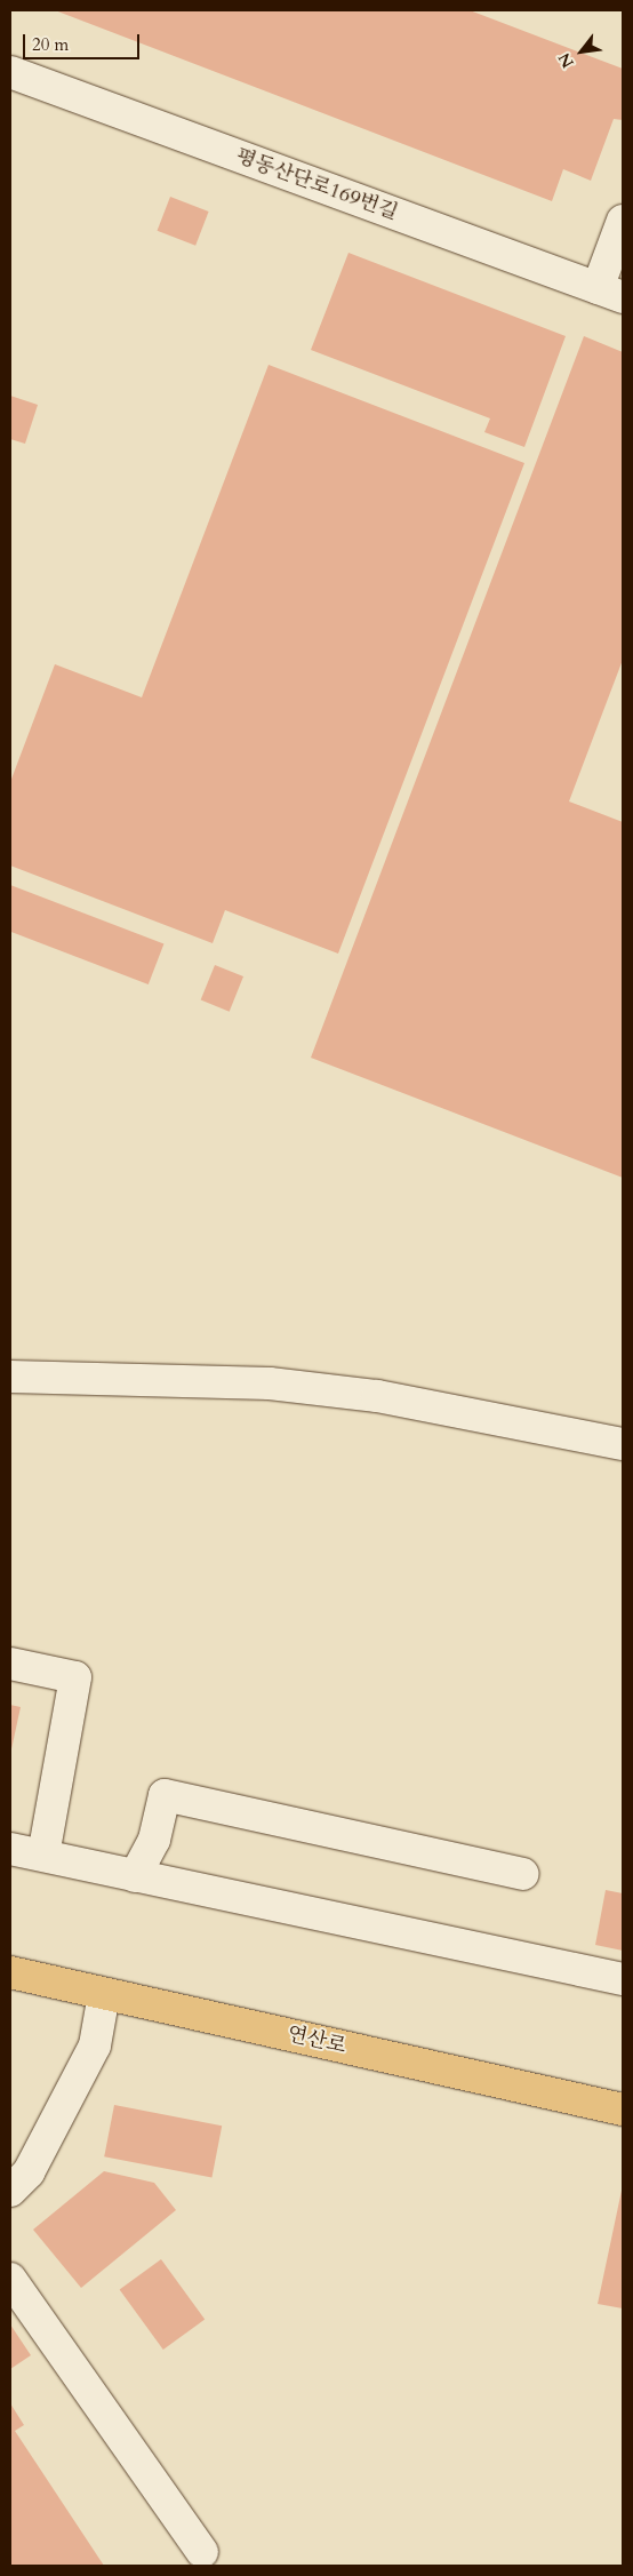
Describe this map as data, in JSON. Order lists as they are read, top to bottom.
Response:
{
  "streets": {
    "main road": ["연산로"],
    "street": ["평동산단로169번길"]
  },
  "scale_bar": "20 m",
  "north": "bottom left"
}
